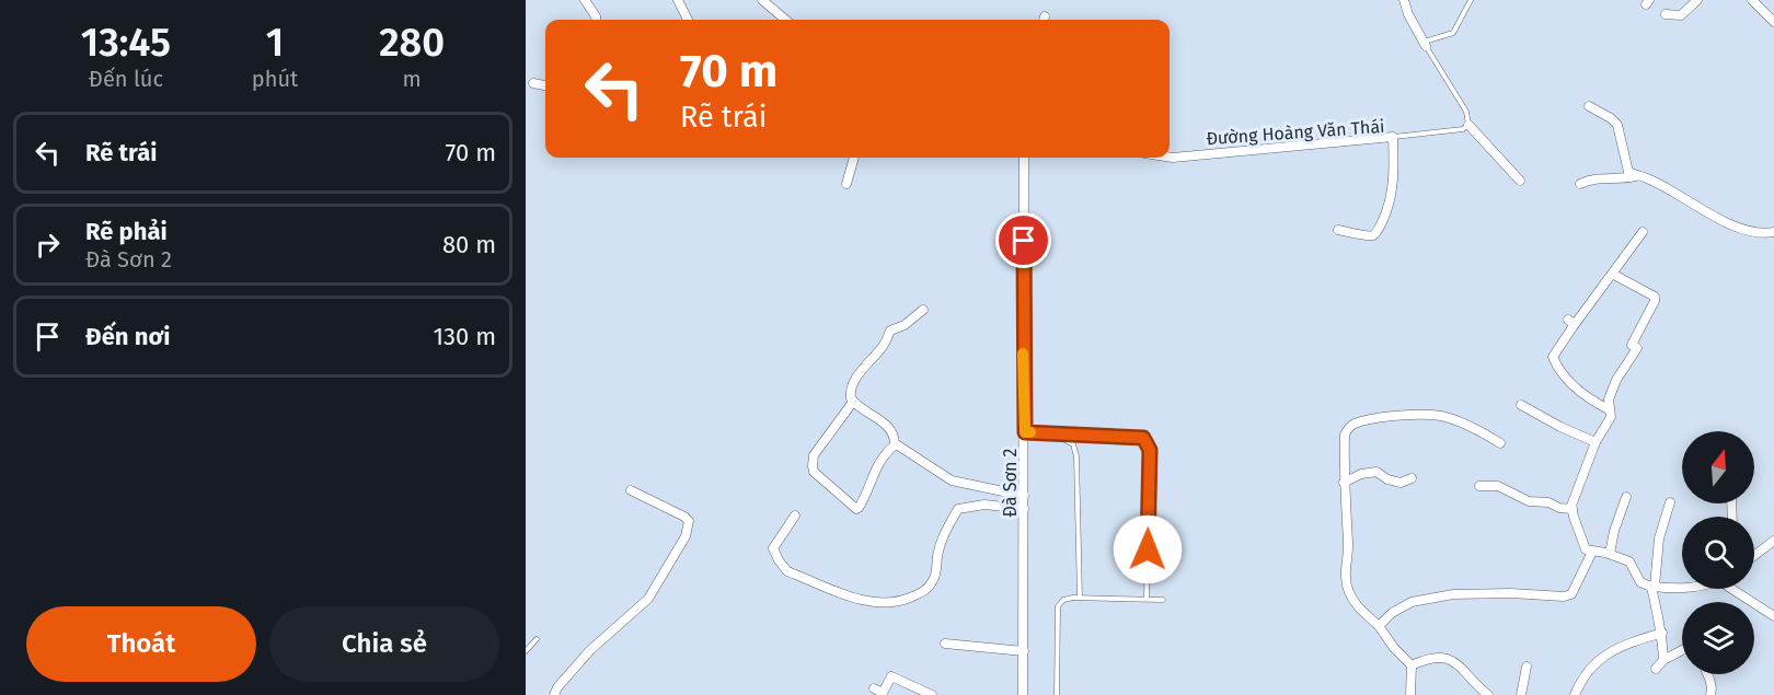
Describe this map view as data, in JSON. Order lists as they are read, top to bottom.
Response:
{
  "streets": {
    "street": ["Đường Hoàng Văn Thái", "Đà Sơn 2"]
  },
  "north": "top",
  "page": {
    "eta": [
      "13:45",
      "Đến lúc",
      "1",
      "phút",
      "280",
      "m"
    ],
    "turn": ["70 m", "Rẽ trái"],
    "list": [
      {
        "name": "Rẽ trái",
        "value": "70 m"
      },
      {
        "name": "Rẽ phải",
        "note": "Đà Sơn 2",
        "value": "80 m"
      },
      {
        "name": "Đến nơi",
        "value": "130 m"
      }
    ],
    "buttons": ["Thoát", "Chia sẻ"]
  }
}
